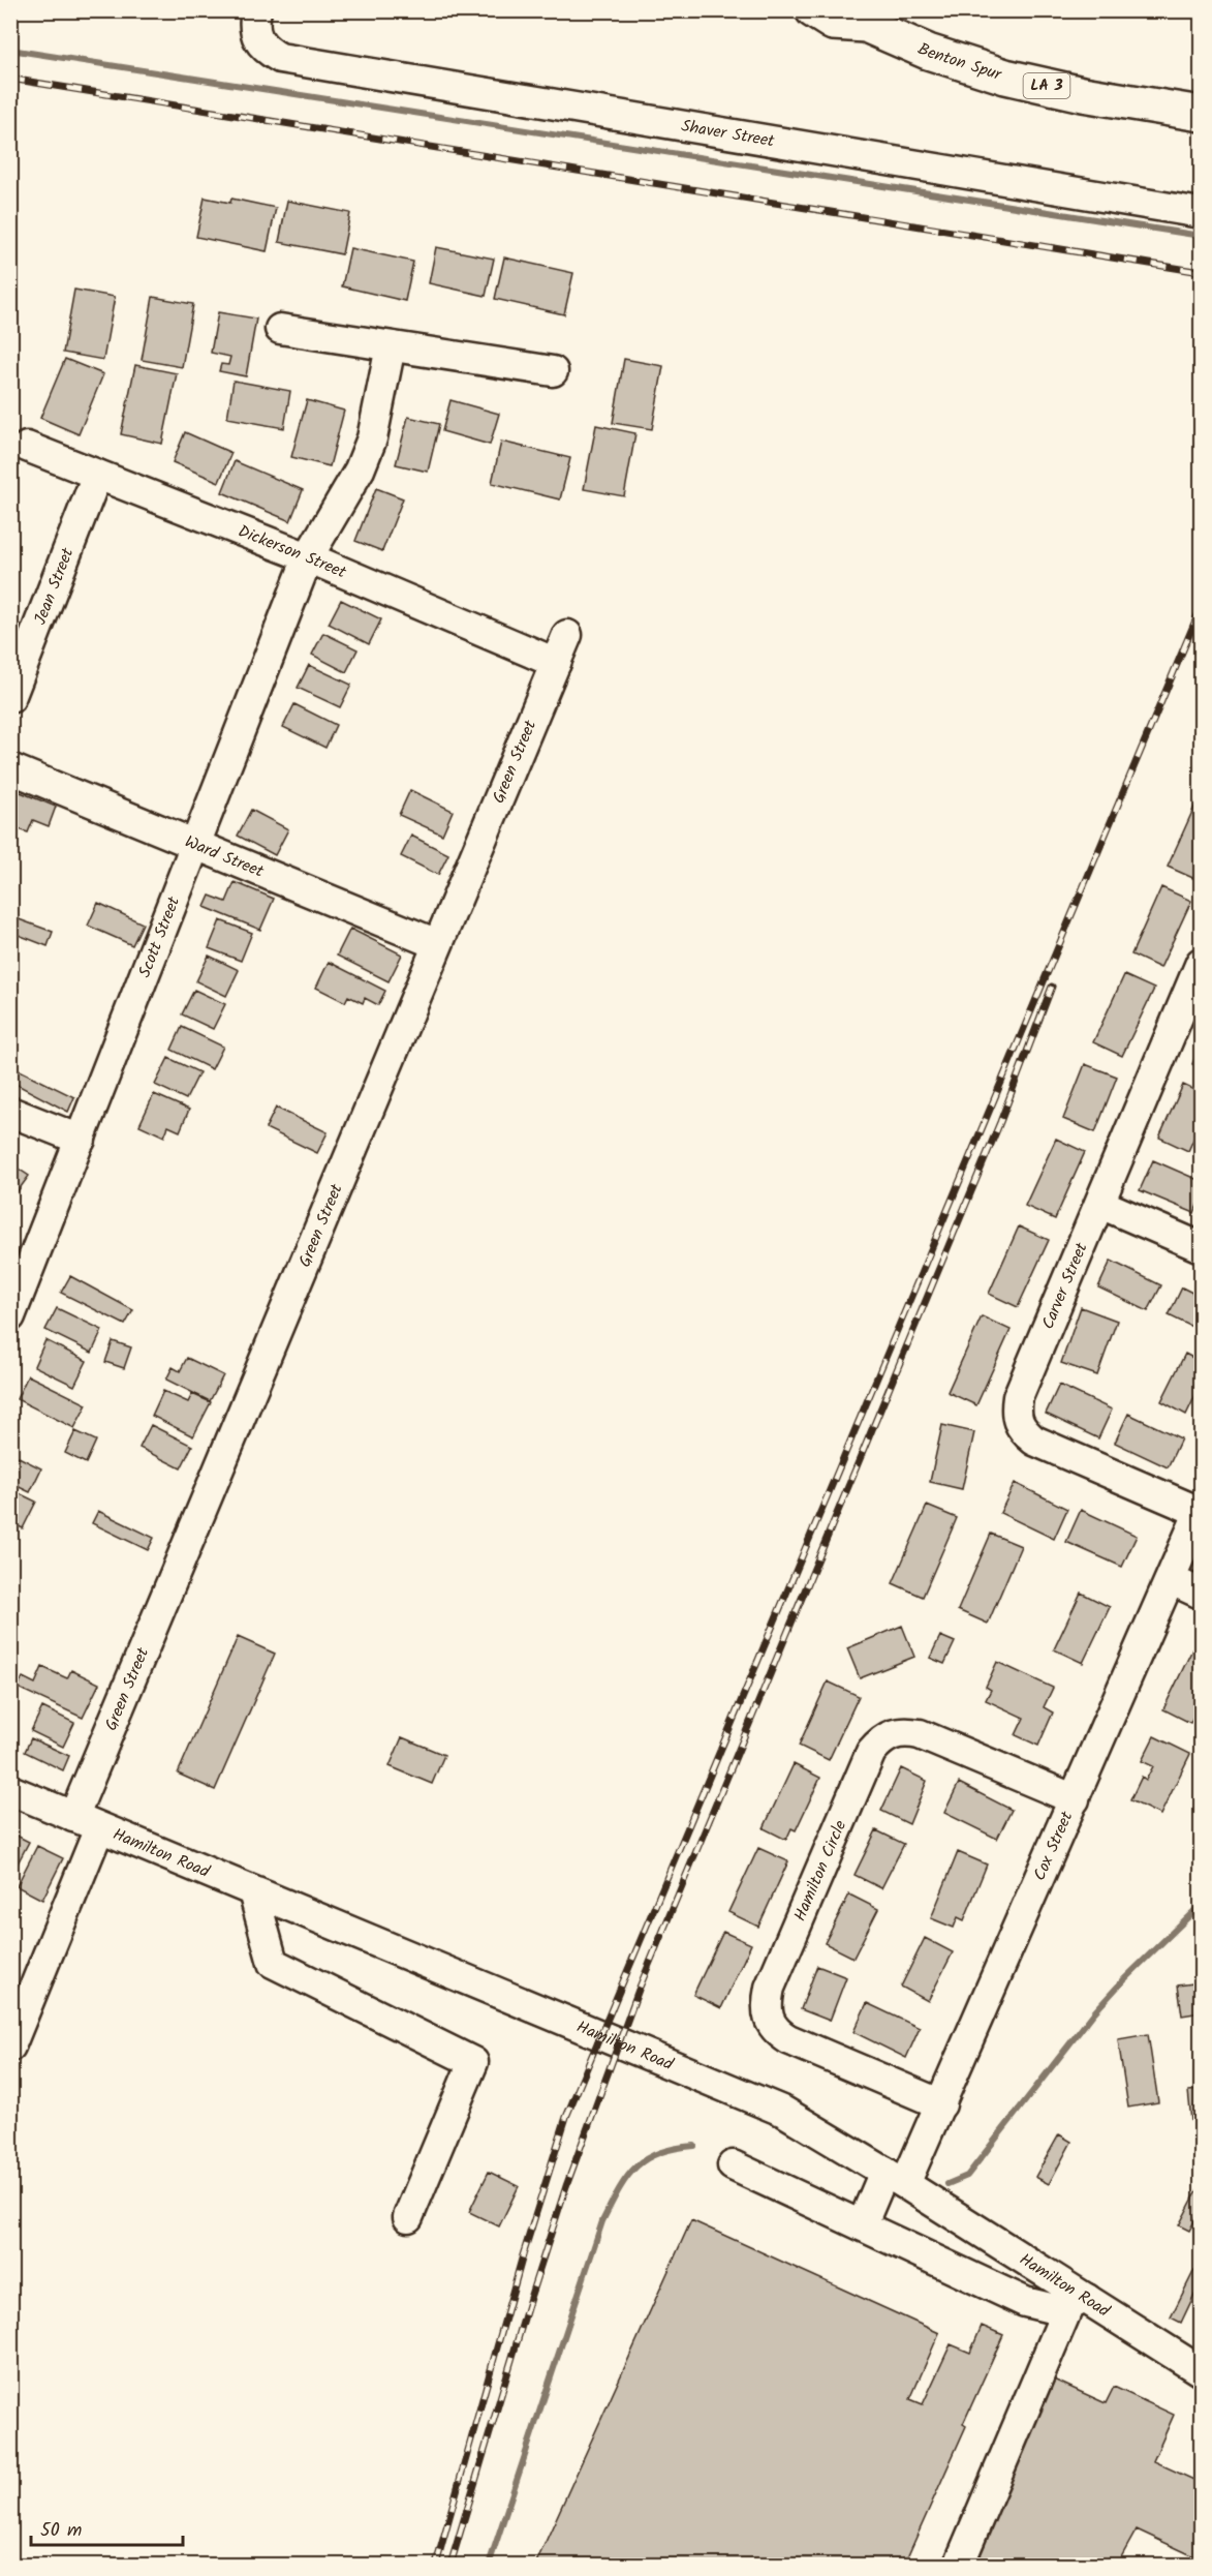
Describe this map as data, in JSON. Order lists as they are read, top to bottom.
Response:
{
  "streets": {
    "main road": ["Benton Spur", "LA 3"],
    "street": [
      "Shaver Street",
      "Dickerson Street",
      "Jean Street",
      "Green Street",
      "Ward Street",
      "Scott Street",
      "Carver Street",
      "Cox Street",
      "Hamilton Road",
      "Hamilton Circle"
    ]
  },
  "crossings": [
    ["Dickerson Street", "Jean Street"],
    ["Dickerson Street", "Green Street"],
    ["Dickerson Street", "Scott Street"],
    ["Green Street", "Ward Street"],
    ["Green Street", "Hamilton Road"],
    ["Ward Street", "Scott Street"],
    ["Carver Street", "Cox Street"],
    ["Cox Street", "Hamilton Road"],
    ["Cox Street", "Hamilton Circle"]
  ],
  "scale_bar": "50 m"
}
